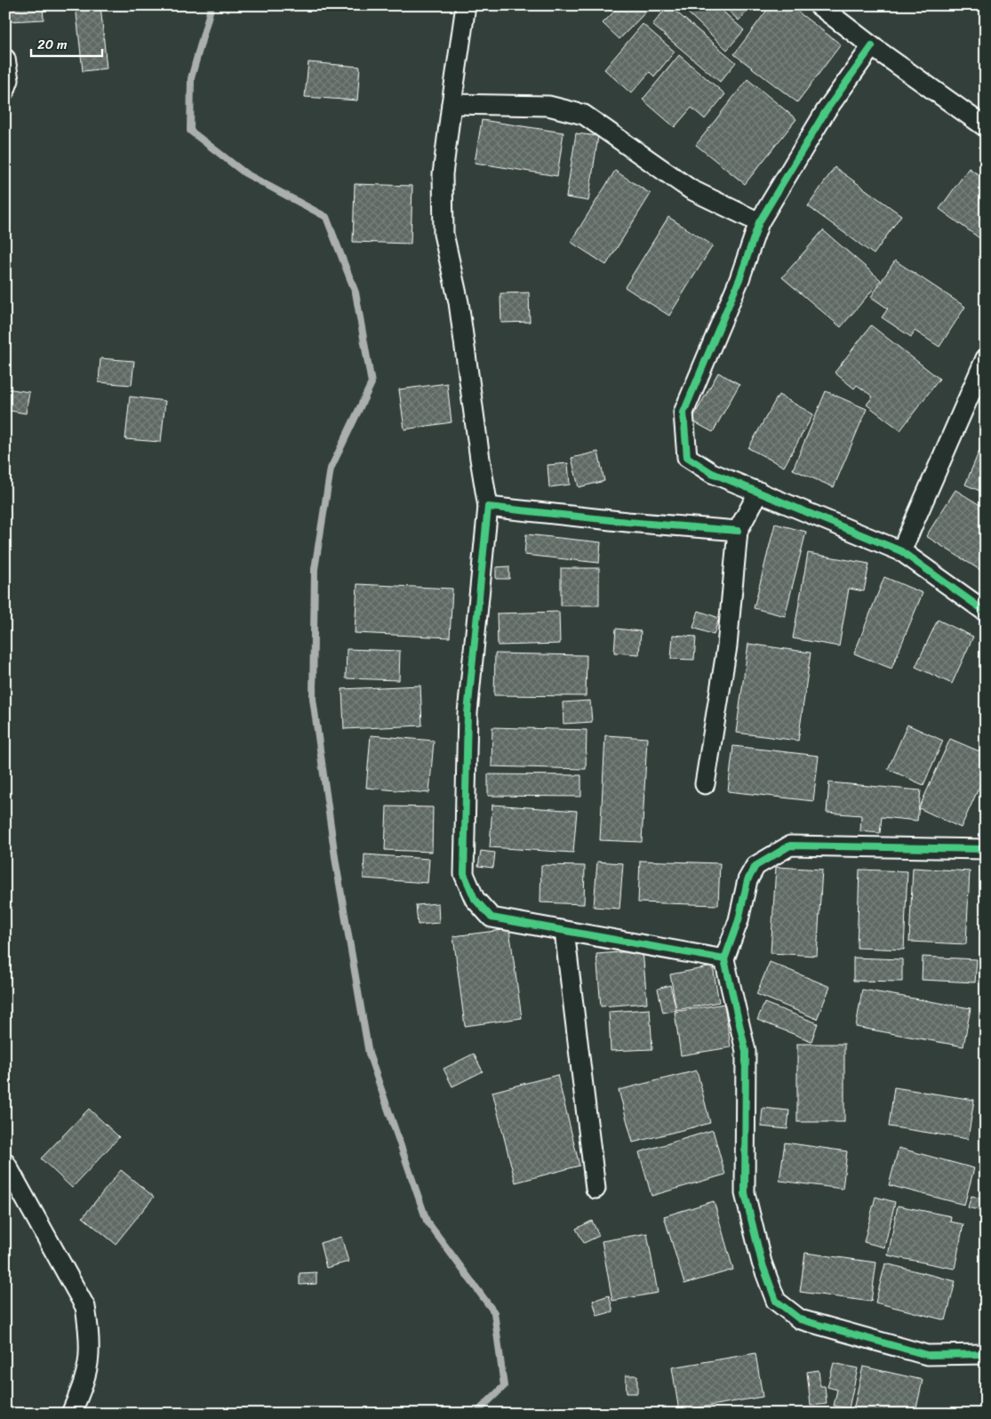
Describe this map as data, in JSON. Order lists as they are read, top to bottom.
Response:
{
  "scale_bar": "20 m"
}
